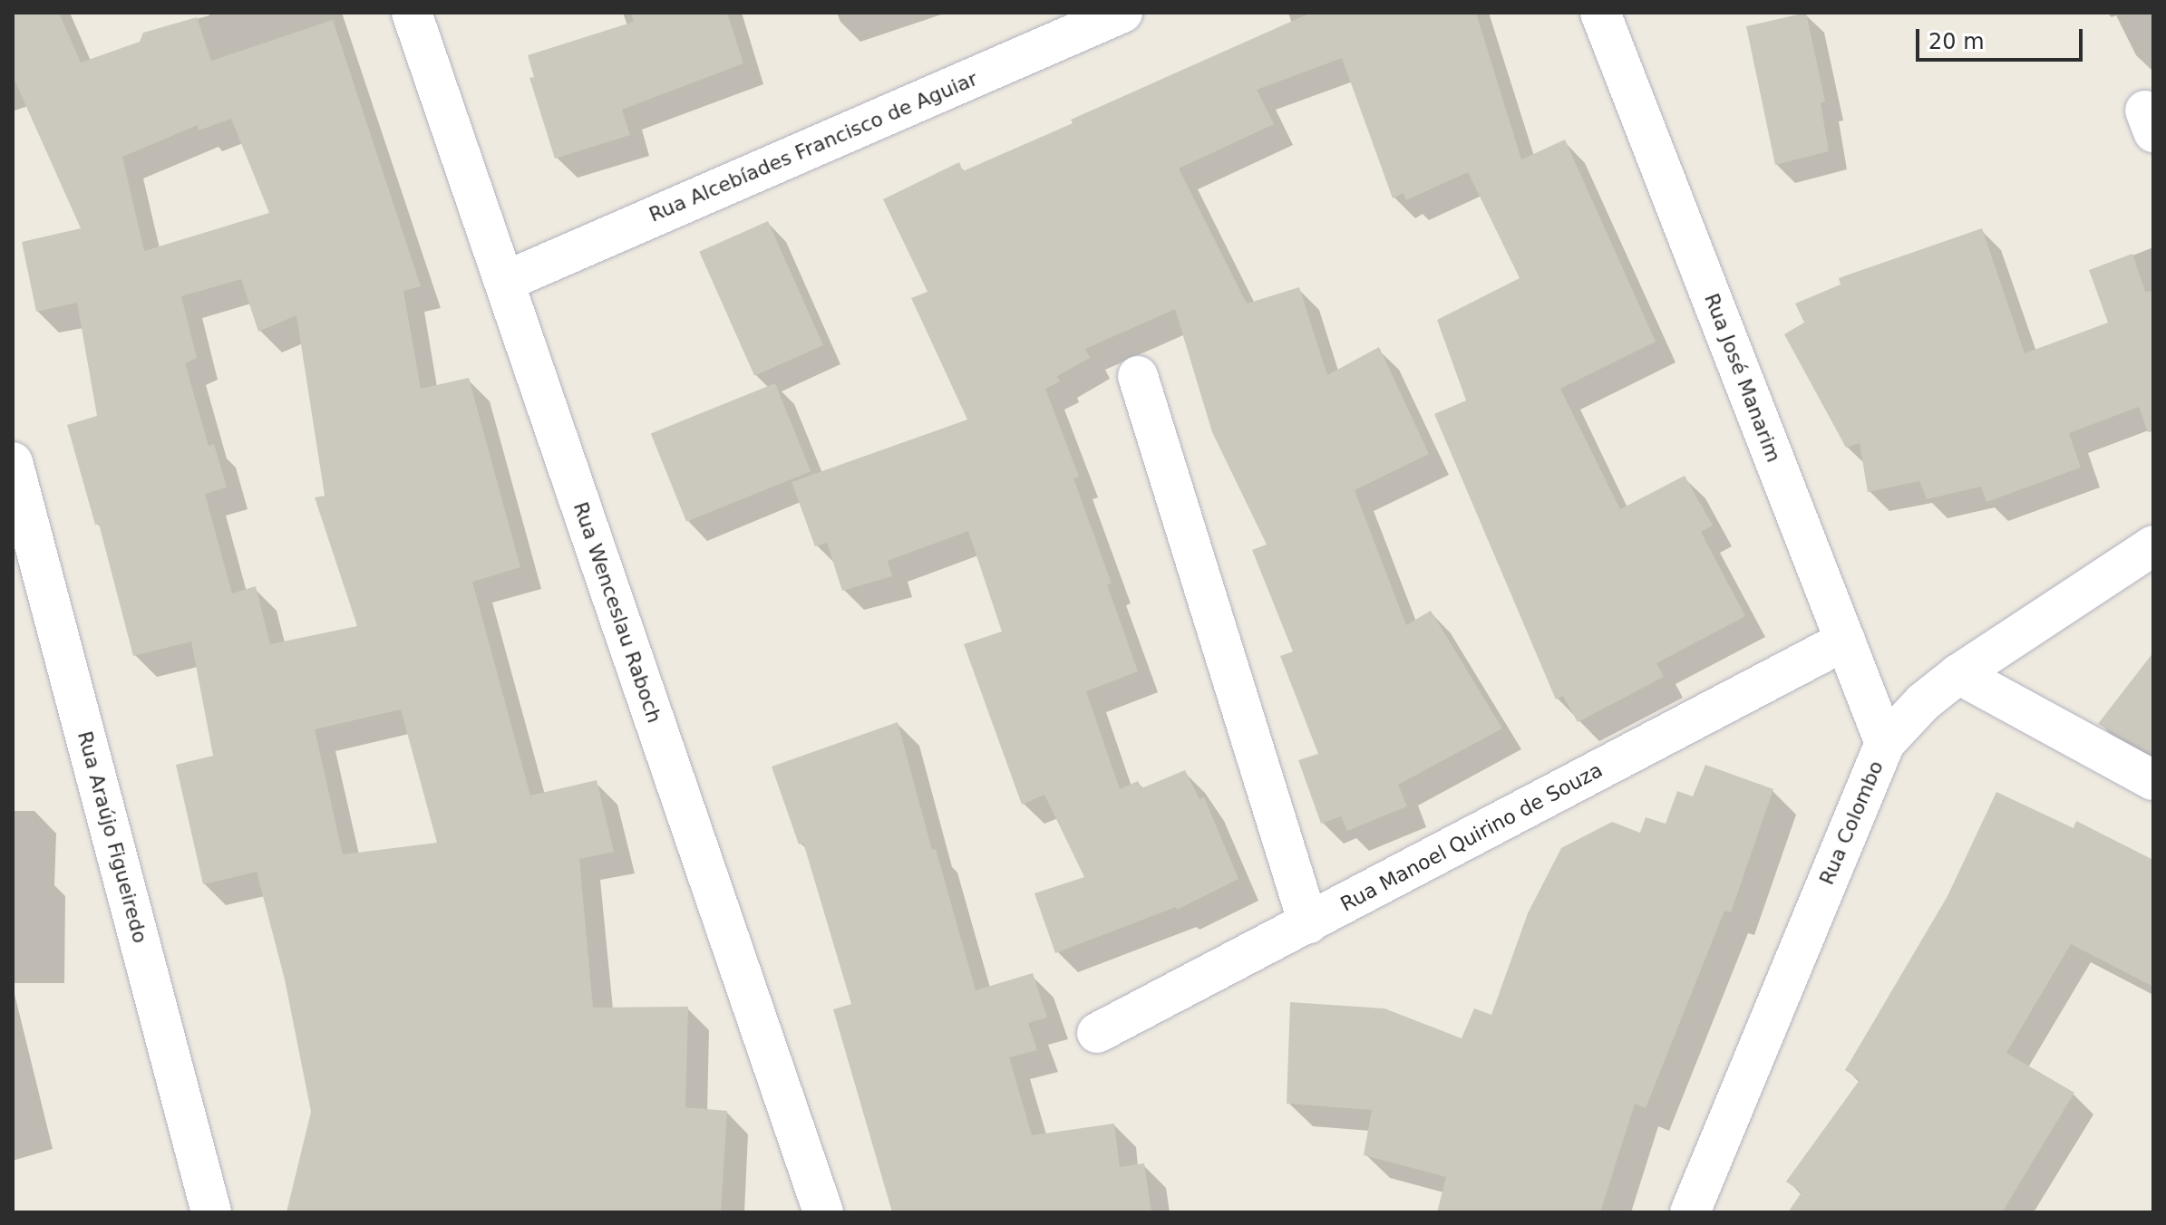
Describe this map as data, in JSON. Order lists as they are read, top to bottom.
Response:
{
  "streets": {
    "street": [
      "Rua Alcebíades Francisco de Aguiar",
      "Rua José Manarim",
      "Rua Wenceslau Raboch",
      "Rua Colombo",
      "Rua Araújo Figueiredo",
      "Rua Manoel Quirino de Souza"
    ]
  },
  "crossings": [
    ["Rua Alcebíades Francisco de Aguiar", "Rua Wenceslau Raboch"],
    ["Rua José Manarim", "Rua Colombo"],
    ["Rua José Manarim", "Rua Manoel Quirino de Souza"]
  ],
  "scale_bar": "20 m"
}
